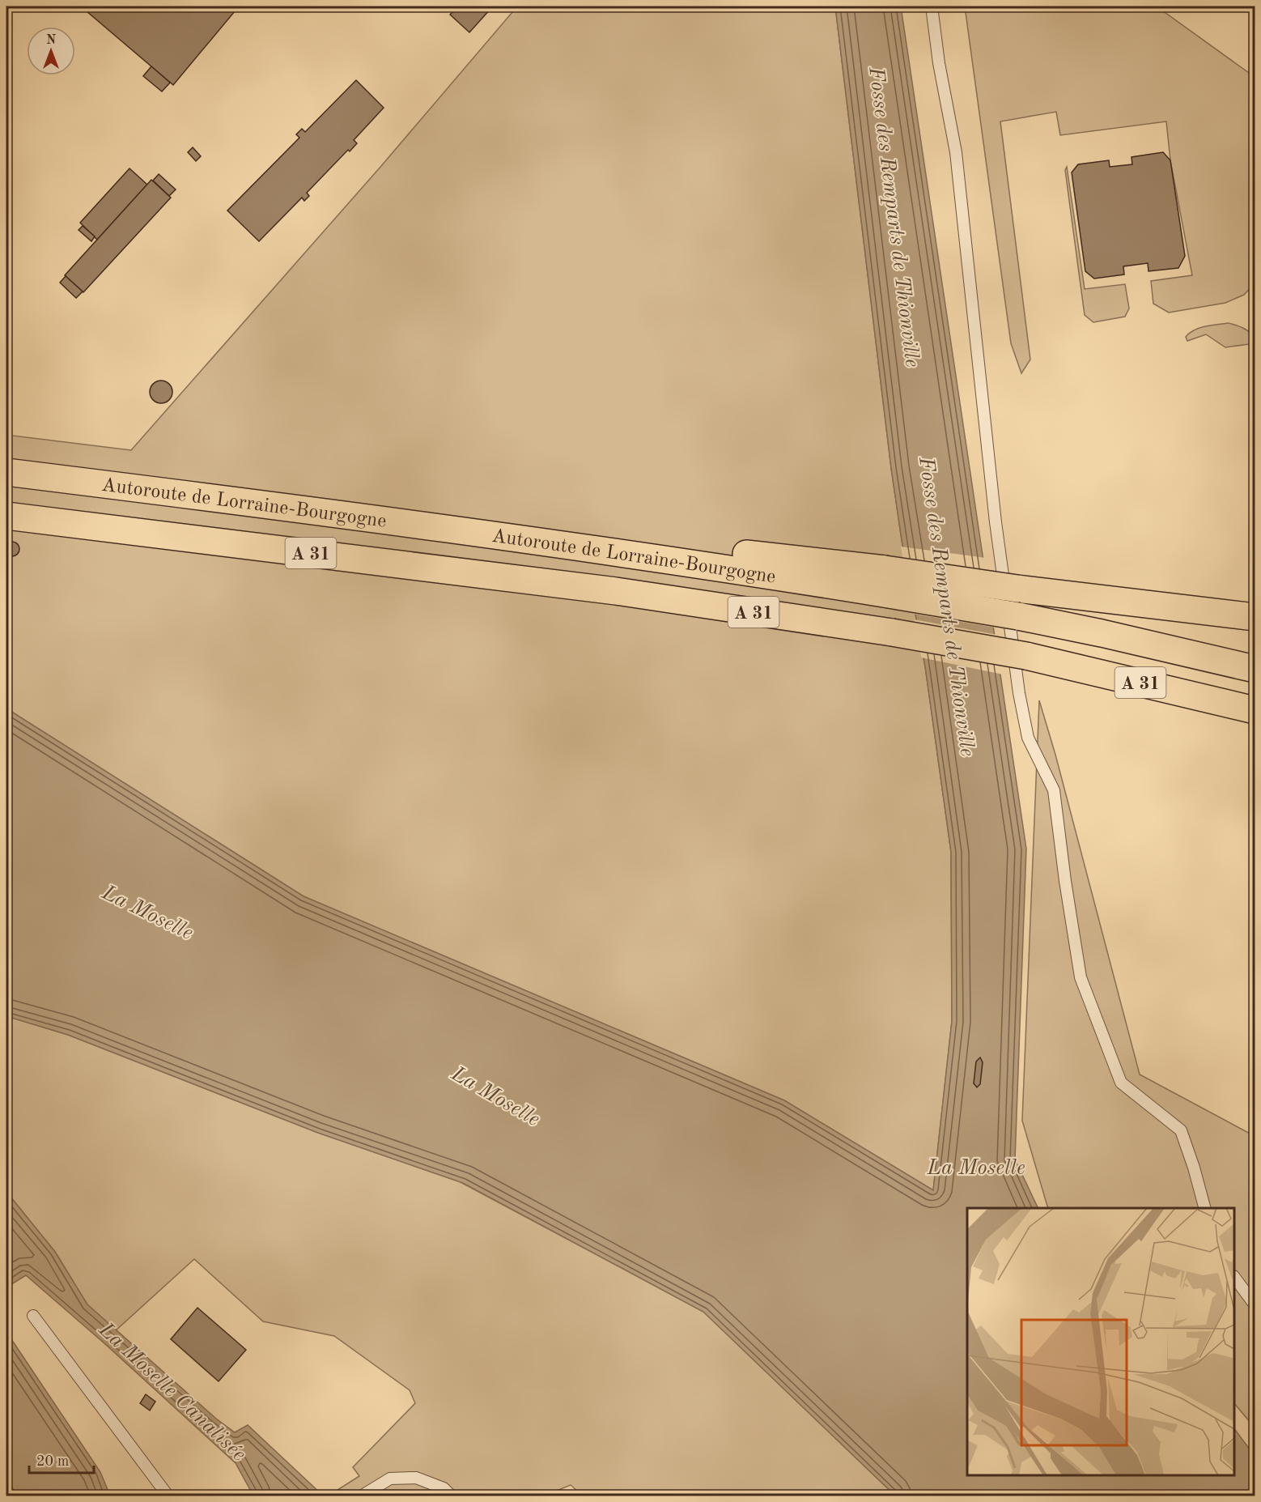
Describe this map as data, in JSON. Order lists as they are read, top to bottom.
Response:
{
  "streets": {
    "highway": ["Autoroute de Lorraine-Bourgogne", "A 31"]
  },
  "crossings": [
    ["Autoroute de Lorraine-Bourgogne", "A 31"]
  ],
  "water": ["Fosse des Remparts de Thionville", "La Moselle", "La Moselle Canalisée"],
  "scale_bar": "20 m",
  "north": "top"
}
